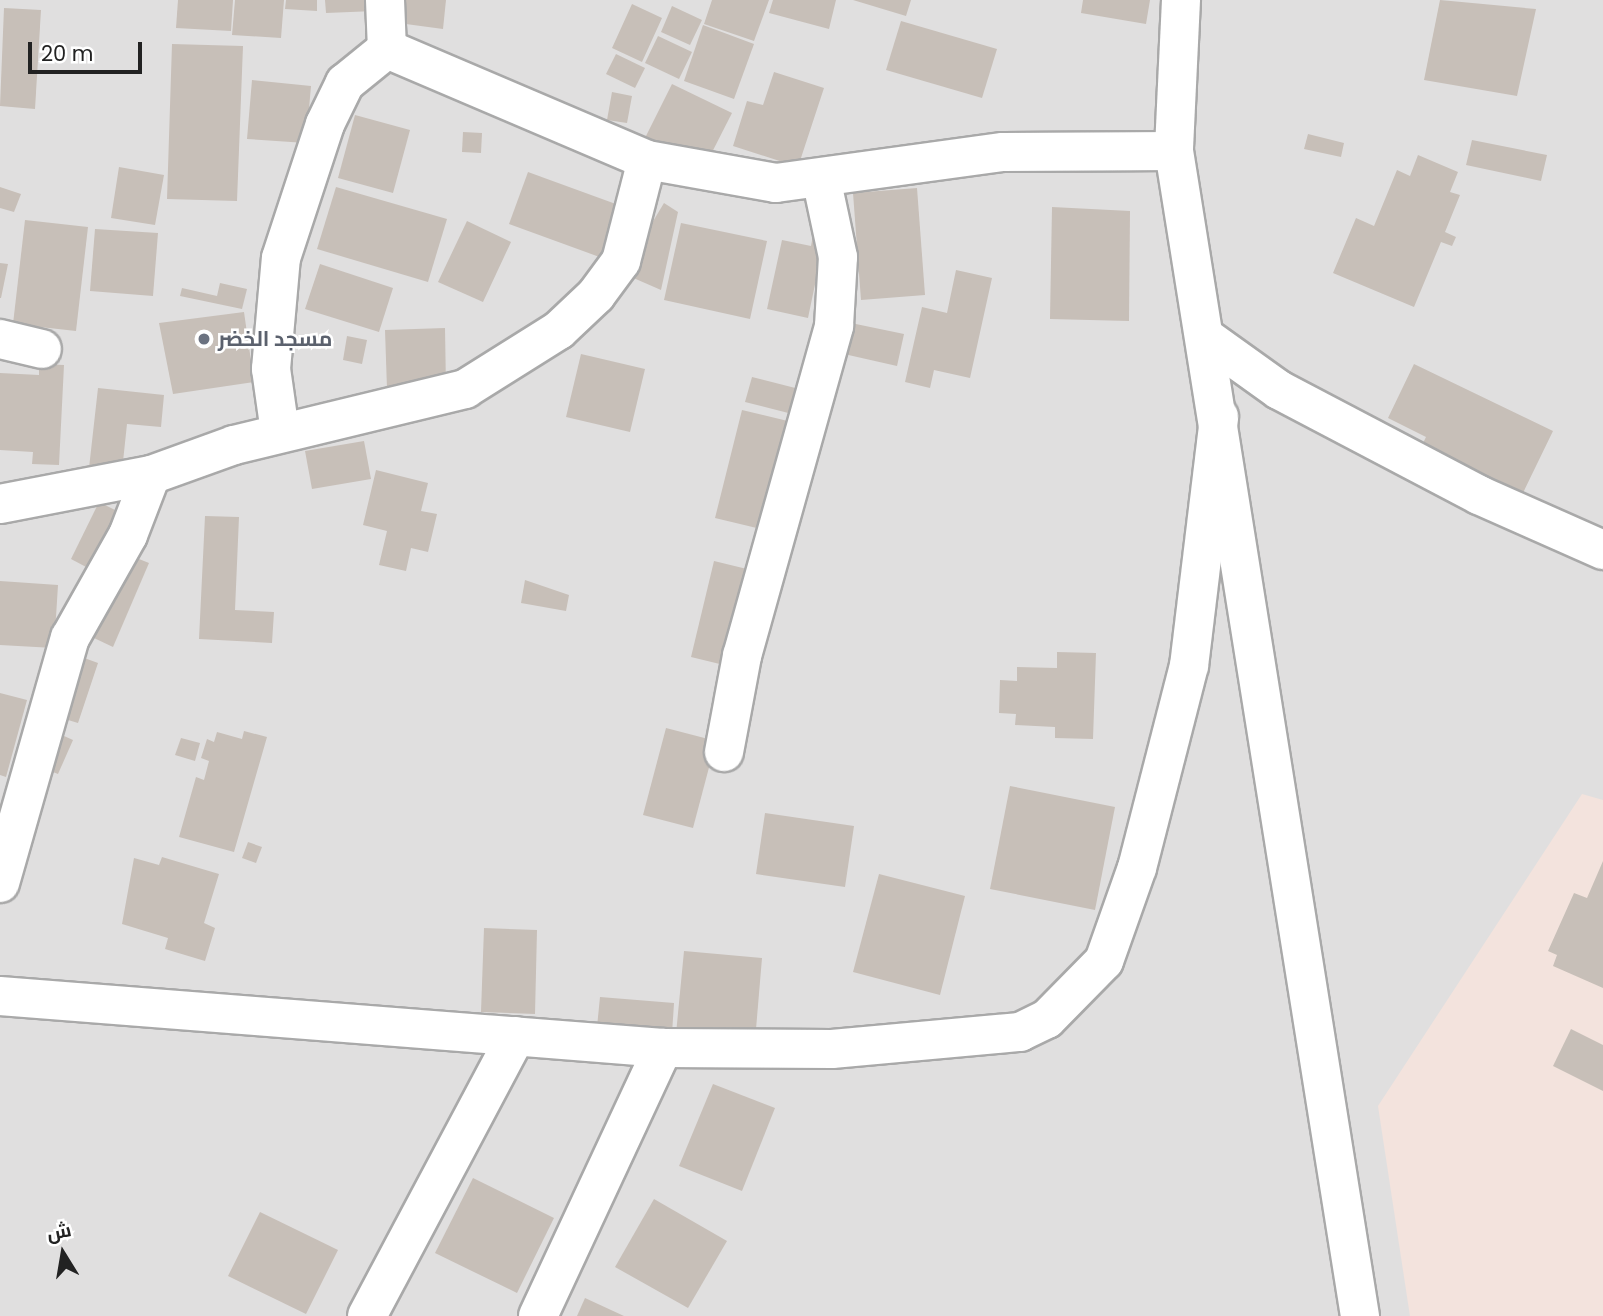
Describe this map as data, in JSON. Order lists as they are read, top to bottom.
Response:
{
  "places": ["مسجد الخضر"],
  "scale_bar": "20 m",
  "north": "top"
}
